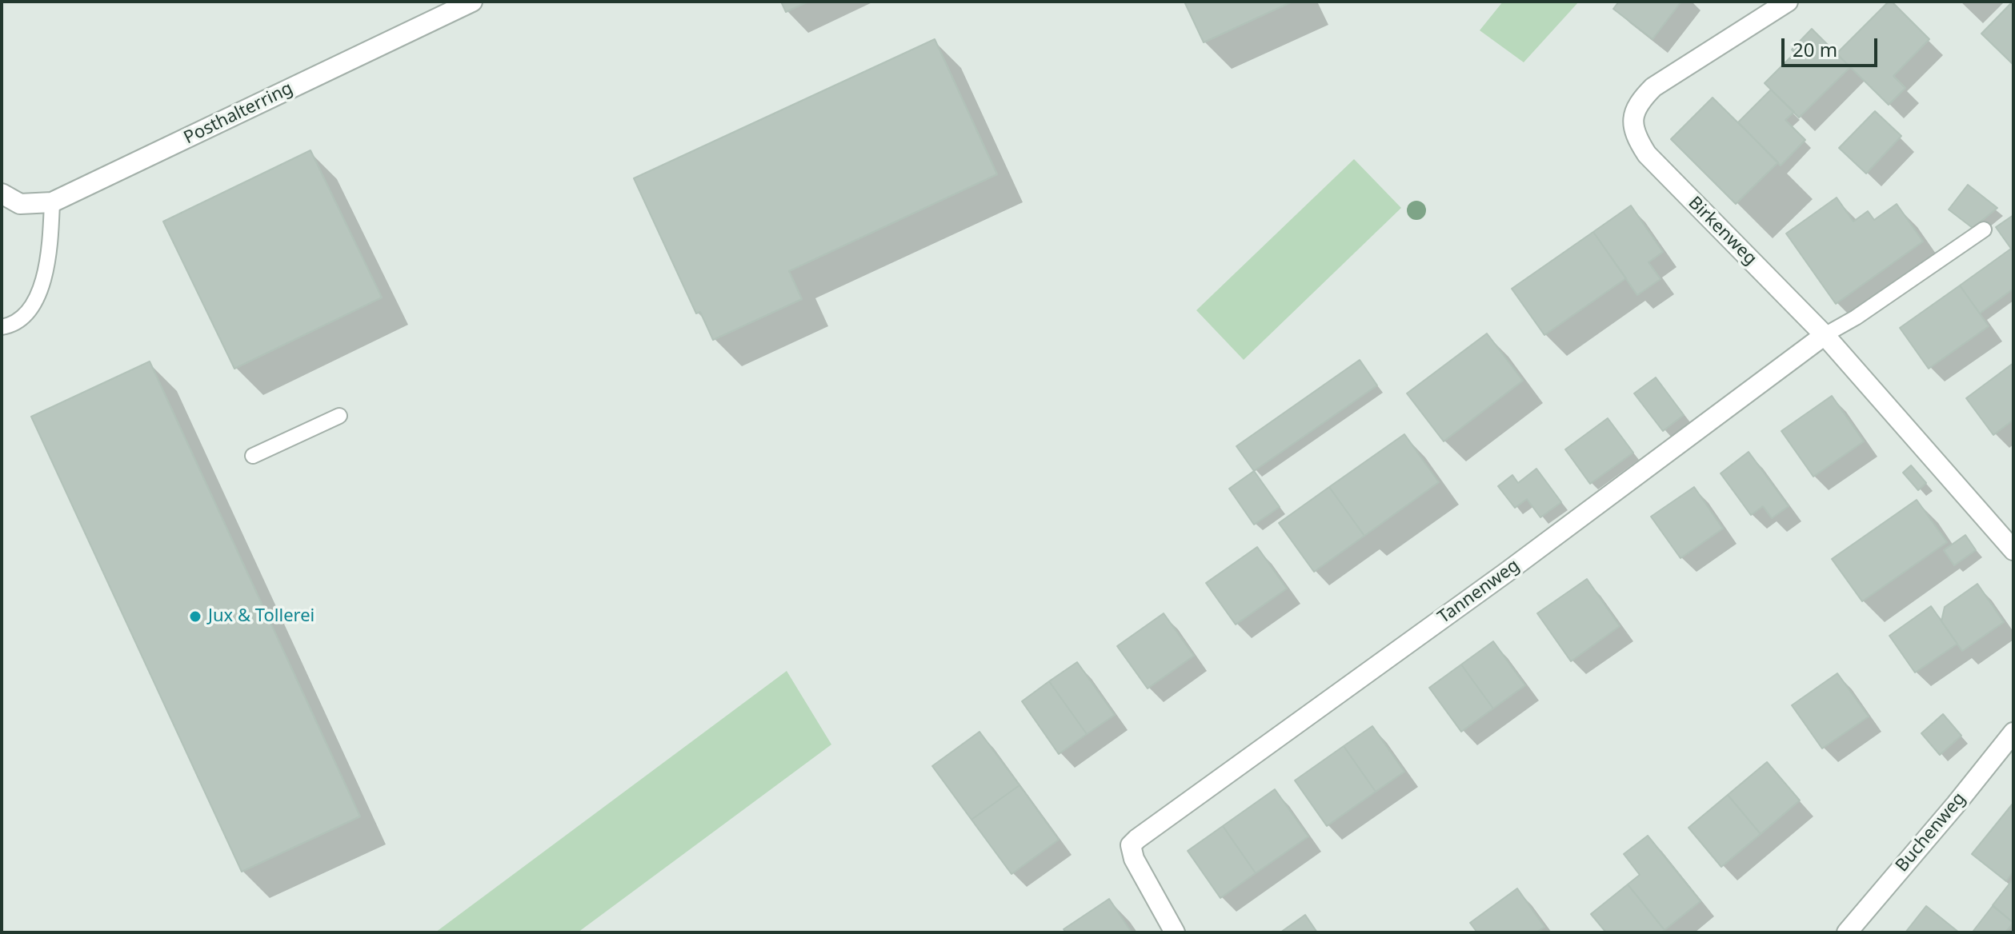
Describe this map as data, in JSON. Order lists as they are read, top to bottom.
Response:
{
  "streets": {
    "street": [
      "Posthalterring",
      "Birkenweg",
      "Tannenweg",
      "Buchenweg"
    ]
  },
  "crossings": [
    ["Birkenweg", "Tannenweg"]
  ],
  "places": ["Jux & Tollerei"],
  "scale_bar": "20 m"
}
